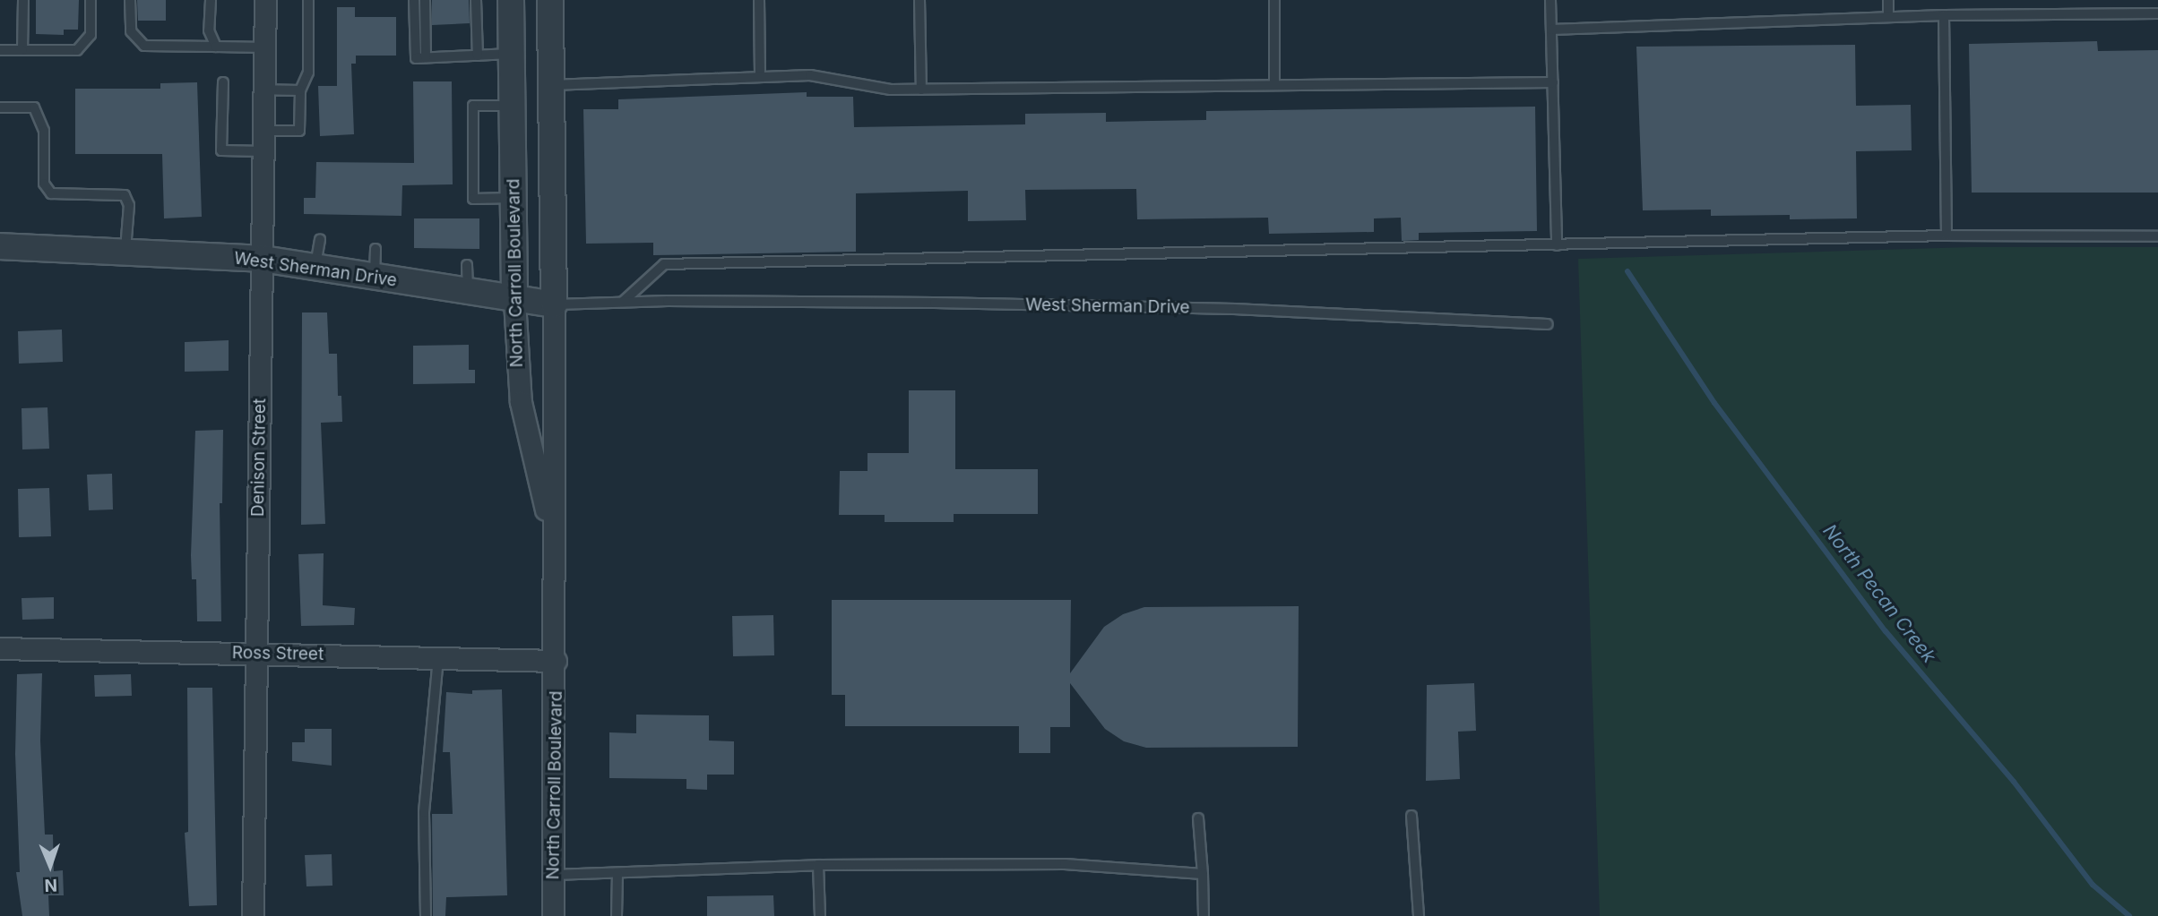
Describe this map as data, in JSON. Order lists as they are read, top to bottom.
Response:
{
  "streets": {
    "street": [
      "West Sherman Drive",
      "North Carroll Boulevard",
      "Denison Street",
      "Ross Street"
    ]
  },
  "crossings": [
    ["West Sherman Drive", "North Carroll Boulevard"],
    ["West Sherman Drive", "Denison Street"],
    ["North Carroll Boulevard", "Ross Street"],
    ["Denison Street", "Ross Street"]
  ],
  "water": ["North Pecan Creek"],
  "north": "bottom"
}
